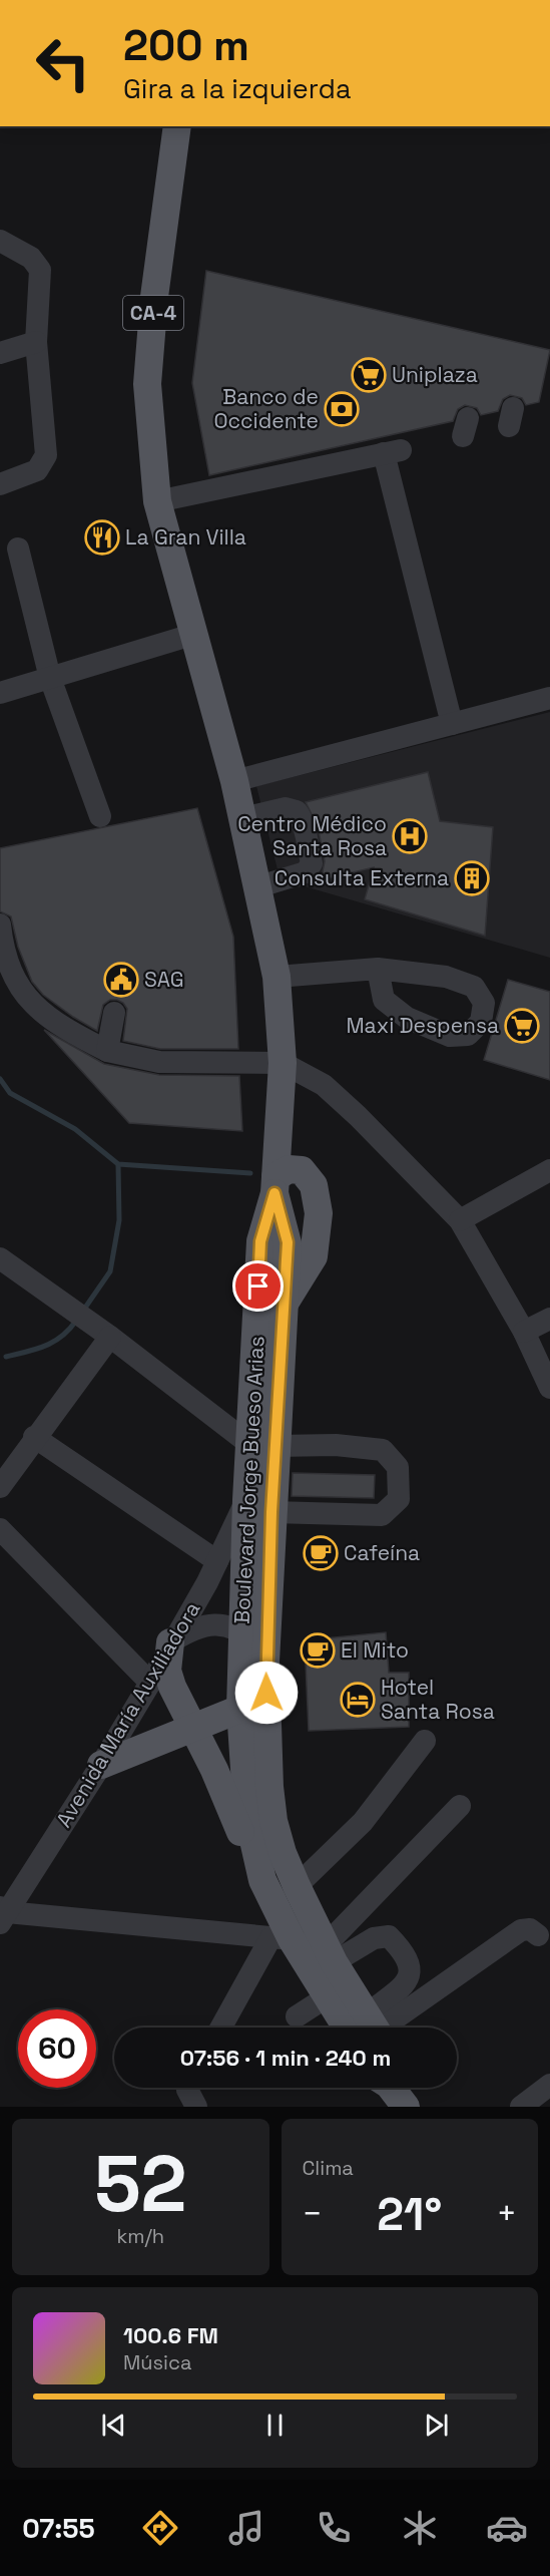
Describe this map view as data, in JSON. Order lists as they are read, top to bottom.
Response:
{
  "streets": {
    "main road": ["CA-4", "Boulevard Jorge Bueso Arias"],
    "street": ["Avenida María Auxiliadora"]
  },
  "crossings": [
    ["CA-4", "Boulevard Jorge Bueso Arias"],
    ["Boulevard Jorge Bueso Arias", "Avenida María Auxiliadora"]
  ],
  "places": {
    "supermarket": ["Uniplaza", "Maxi Despensa"],
    "bank": ["Banco de Occidente"],
    "restaurant": ["La Gran Villa"],
    "hospital": ["Centro Médico Santa Rosa"],
    "building": ["Consulta Externa"],
    "public building": ["SAG"],
    "cafe": ["Cafeína", "El Mito"],
    "hotel": ["Hotel Santa Rosa"]
  },
  "page": {
    "turn": ["200 m", "Gira a la izquierda"],
    "limit": "60",
    "trip": "07:56 · 1 min · 240 m",
    "tile": [
      ["52", "km/h"],
      "Clima"
    ],
    "heat": ["−", "21°", "+"],
    "song": ["100.6 FM", "Música"],
    "tabs": "07:55"
  }
}
